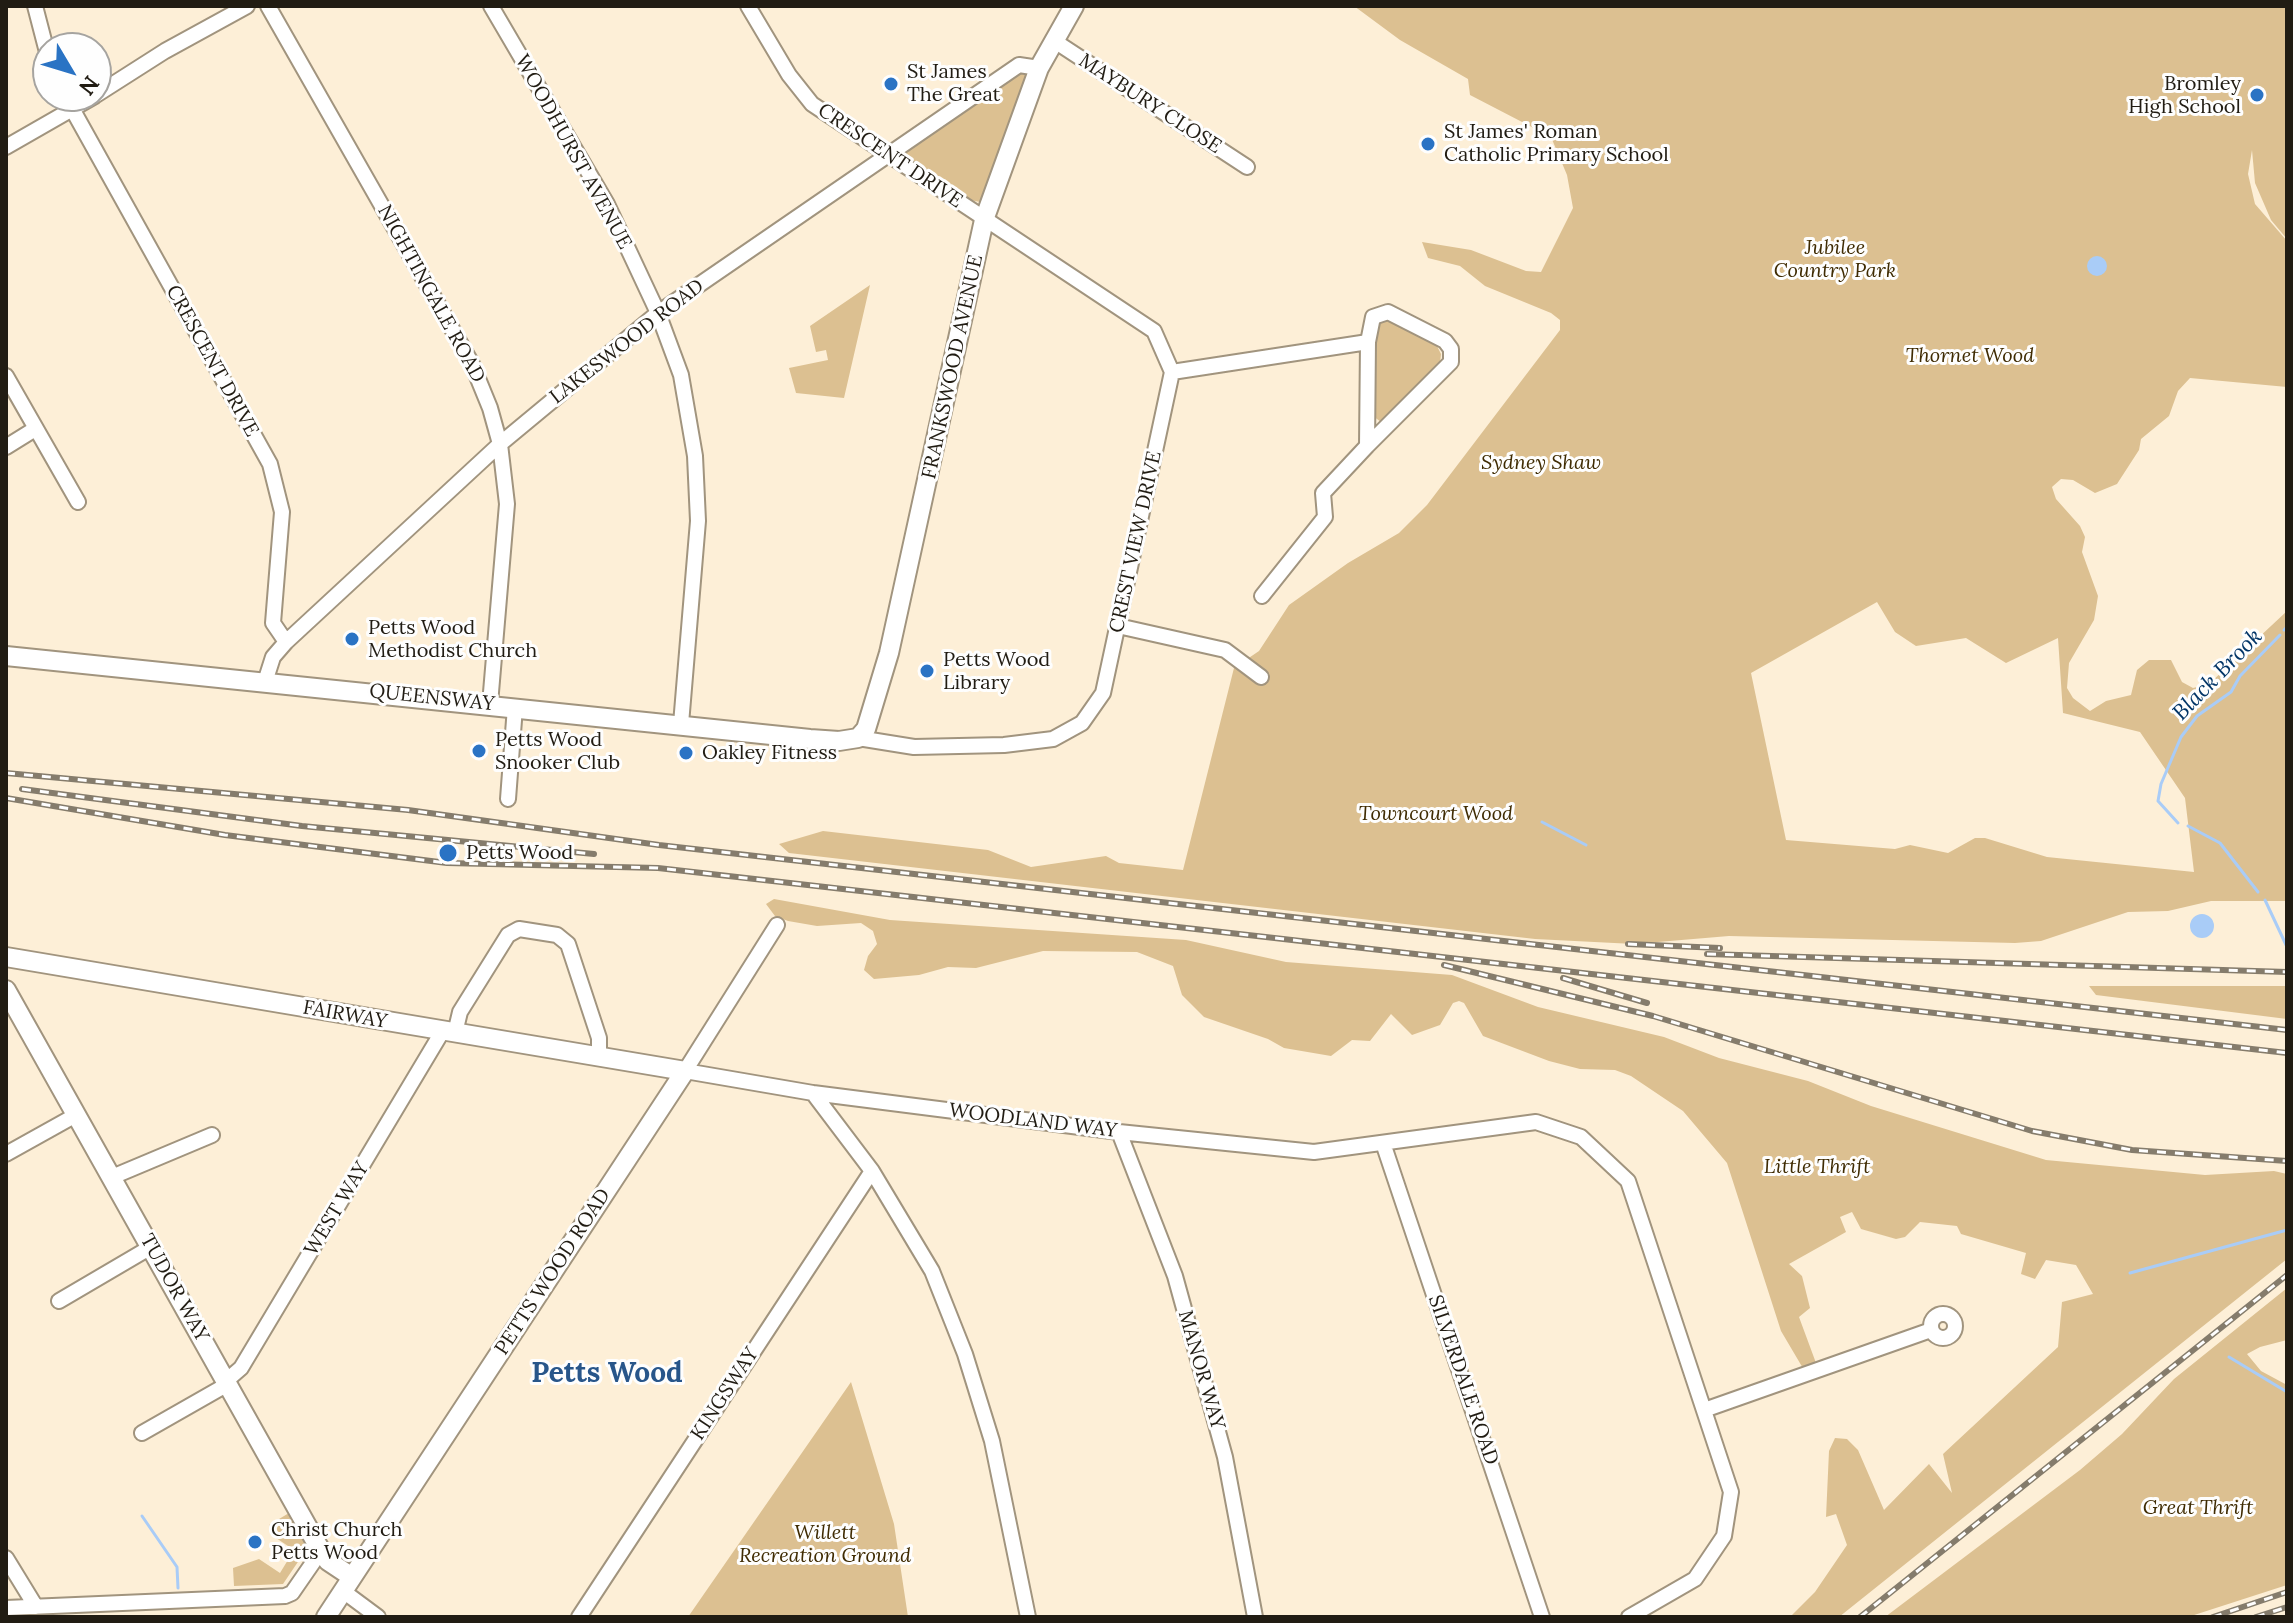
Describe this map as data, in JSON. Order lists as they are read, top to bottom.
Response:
{
  "streets": {
    "street": [
      "MAYBURY CLOSE",
      "WOODHURST AVENUE",
      "CRESCENT DRIVE",
      "NIGHTINGALE ROAD",
      "LAKESWOOD ROAD",
      "FRANKSWOOD AVENUE",
      "CREST VIEW DRIVE",
      "QUEENSWAY",
      "FAIRWAY",
      "WOODLAND WAY",
      "WEST WAY",
      "PETTS WOOD ROAD",
      "TUDOR WAY",
      "MANOR WAY",
      "SILVERDALE ROAD",
      "KINGSWAY"
    ]
  },
  "crossings": [
    ["MAYBURY CLOSE", "FRANKSWOOD AVENUE"],
    ["WOODHURST AVENUE", "LAKESWOOD ROAD"],
    ["WOODHURST AVENUE", "QUEENSWAY"],
    ["CRESCENT DRIVE", "LAKESWOOD ROAD"],
    ["CRESCENT DRIVE", "FRANKSWOOD AVENUE"],
    ["NIGHTINGALE ROAD", "LAKESWOOD ROAD"],
    ["NIGHTINGALE ROAD", "QUEENSWAY"],
    ["LAKESWOOD ROAD", "FRANKSWOOD AVENUE"],
    ["LAKESWOOD ROAD", "QUEENSWAY"],
    ["FRANKSWOOD AVENUE", "CREST VIEW DRIVE"],
    ["FRANKSWOOD AVENUE", "QUEENSWAY"],
    ["CREST VIEW DRIVE", "QUEENSWAY"],
    ["FAIRWAY", "WOODLAND WAY"],
    ["FAIRWAY", "WEST WAY"],
    ["FAIRWAY", "PETTS WOOD ROAD"],
    ["WOODLAND WAY", "PETTS WOOD ROAD"],
    ["WOODLAND WAY", "MANOR WAY"],
    ["WOODLAND WAY", "SILVERDALE ROAD"],
    ["WEST WAY", "TUDOR WAY"],
    ["PETTS WOOD ROAD", "TUDOR WAY"]
  ],
  "districts": ["Petts Wood"],
  "water": ["Black Brook"],
  "parks": [
    "Jubilee Country Park",
    "Thornet Wood",
    "Sydney Shaw",
    "Towncourt Wood",
    "Little Thrift",
    "Great Thrift",
    "Willett Recreation Ground"
  ],
  "places": [
    "St James The Great",
    "Bromley High School",
    "St James' Roman Catholic Primary School",
    "Petts Wood Methodist Church",
    "Petts Wood Library",
    "Petts Wood Snooker Club",
    "Oakley Fitness",
    "Petts Wood",
    "Christ Church Petts Wood"
  ],
  "north": "bottom right"
}
